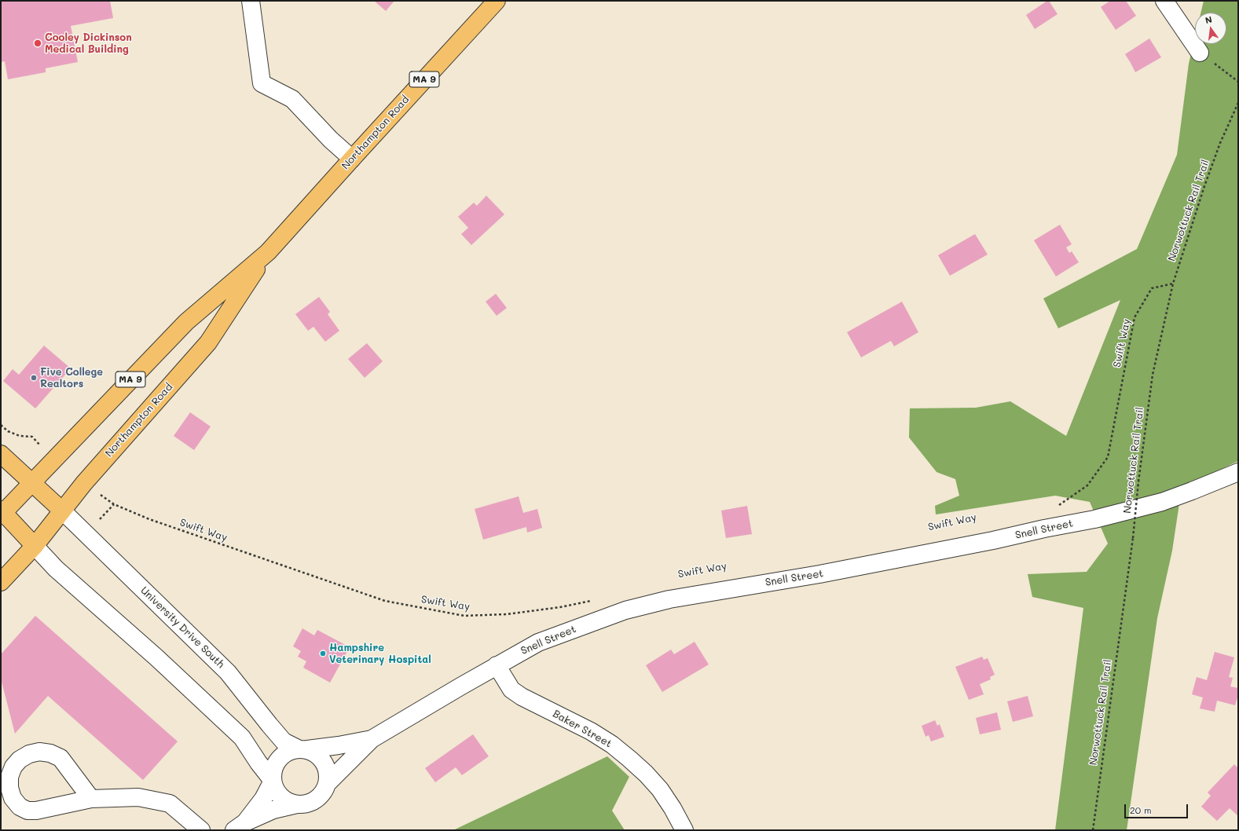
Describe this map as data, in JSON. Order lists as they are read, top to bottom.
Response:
{
  "streets": {
    "main road": ["MA 9", "Northampton Road"],
    "street": ["Snell Street", "University Drive South", "Baker Street"],
    "path": ["Norwottuck Rail Trail", "Swift Way"]
  },
  "crossings": [
    ["Northampton Road", "University Drive South"],
    ["Norwottuck Rail Trail", "Swift Way"],
    ["Snell Street", "University Drive South"],
    ["Snell Street", "Baker Street"]
  ],
  "places": ["Cooley Dickinson Medical Building", "Five College Realtors", "Hampshire Veterinary Hospital"],
  "scale_bar": "20 m",
  "north": "top"
}
